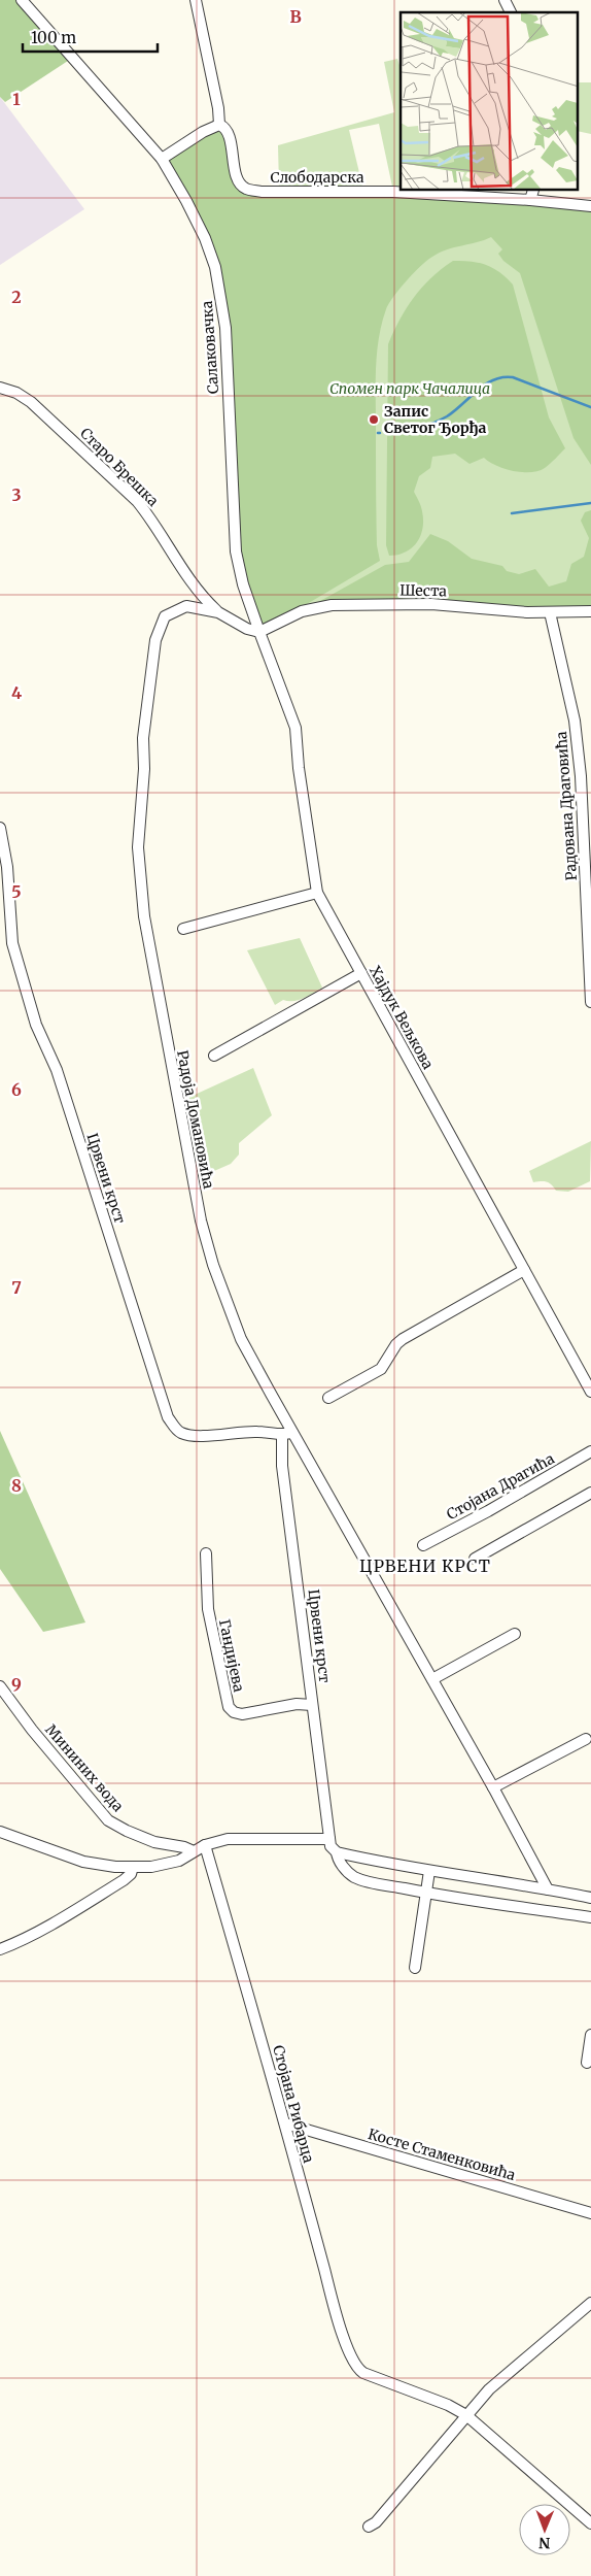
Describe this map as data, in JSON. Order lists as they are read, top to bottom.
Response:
{
  "streets": {
    "street": [
      "Слободарска",
      "Салаковачка",
      "Старо Брешка",
      "Шеста",
      "Радована Драговића",
      "Хајдук Вељкова",
      "Радоја Домановића",
      "Црвени крст",
      "Стојана Драгића",
      "Гандијева",
      "Мининих вода",
      "Стојана Рибарца",
      "Косте Стаменковића"
    ]
  },
  "crossings": [
    ["Салаковачка", "Шеста"],
    ["Салаковачка", "Хајдук Вељкова"],
    ["Салаковачка", "Радоја Домановића"],
    ["Старо Брешка", "Радоја Домановића"],
    ["Шеста", "Радована Драговића"],
    ["Шеста", "Хајдук Вељкова"],
    ["Шеста", "Радоја Домановића"],
    ["Хајдук Вељкова", "Радоја Домановића"],
    ["Радоја Домановића", "Црвени крст"],
    ["Црвени крст", "Гандијева"],
    ["Стојана Рибарца", "Косте Стаменковића"]
  ],
  "districts": ["ЦРВЕНИ КРСТ"],
  "parks": ["Спомен парк Чачалица"],
  "places": ["Запис Светог Ђорђа"],
  "scale_bar": "100 m",
  "north": "bottom",
  "grid": {
    "columns": ["B"],
    "rows": [
      "1",
      "2",
      "3",
      "4",
      "5",
      "6",
      "7",
      "8",
      "9"
    ]
  }
}
